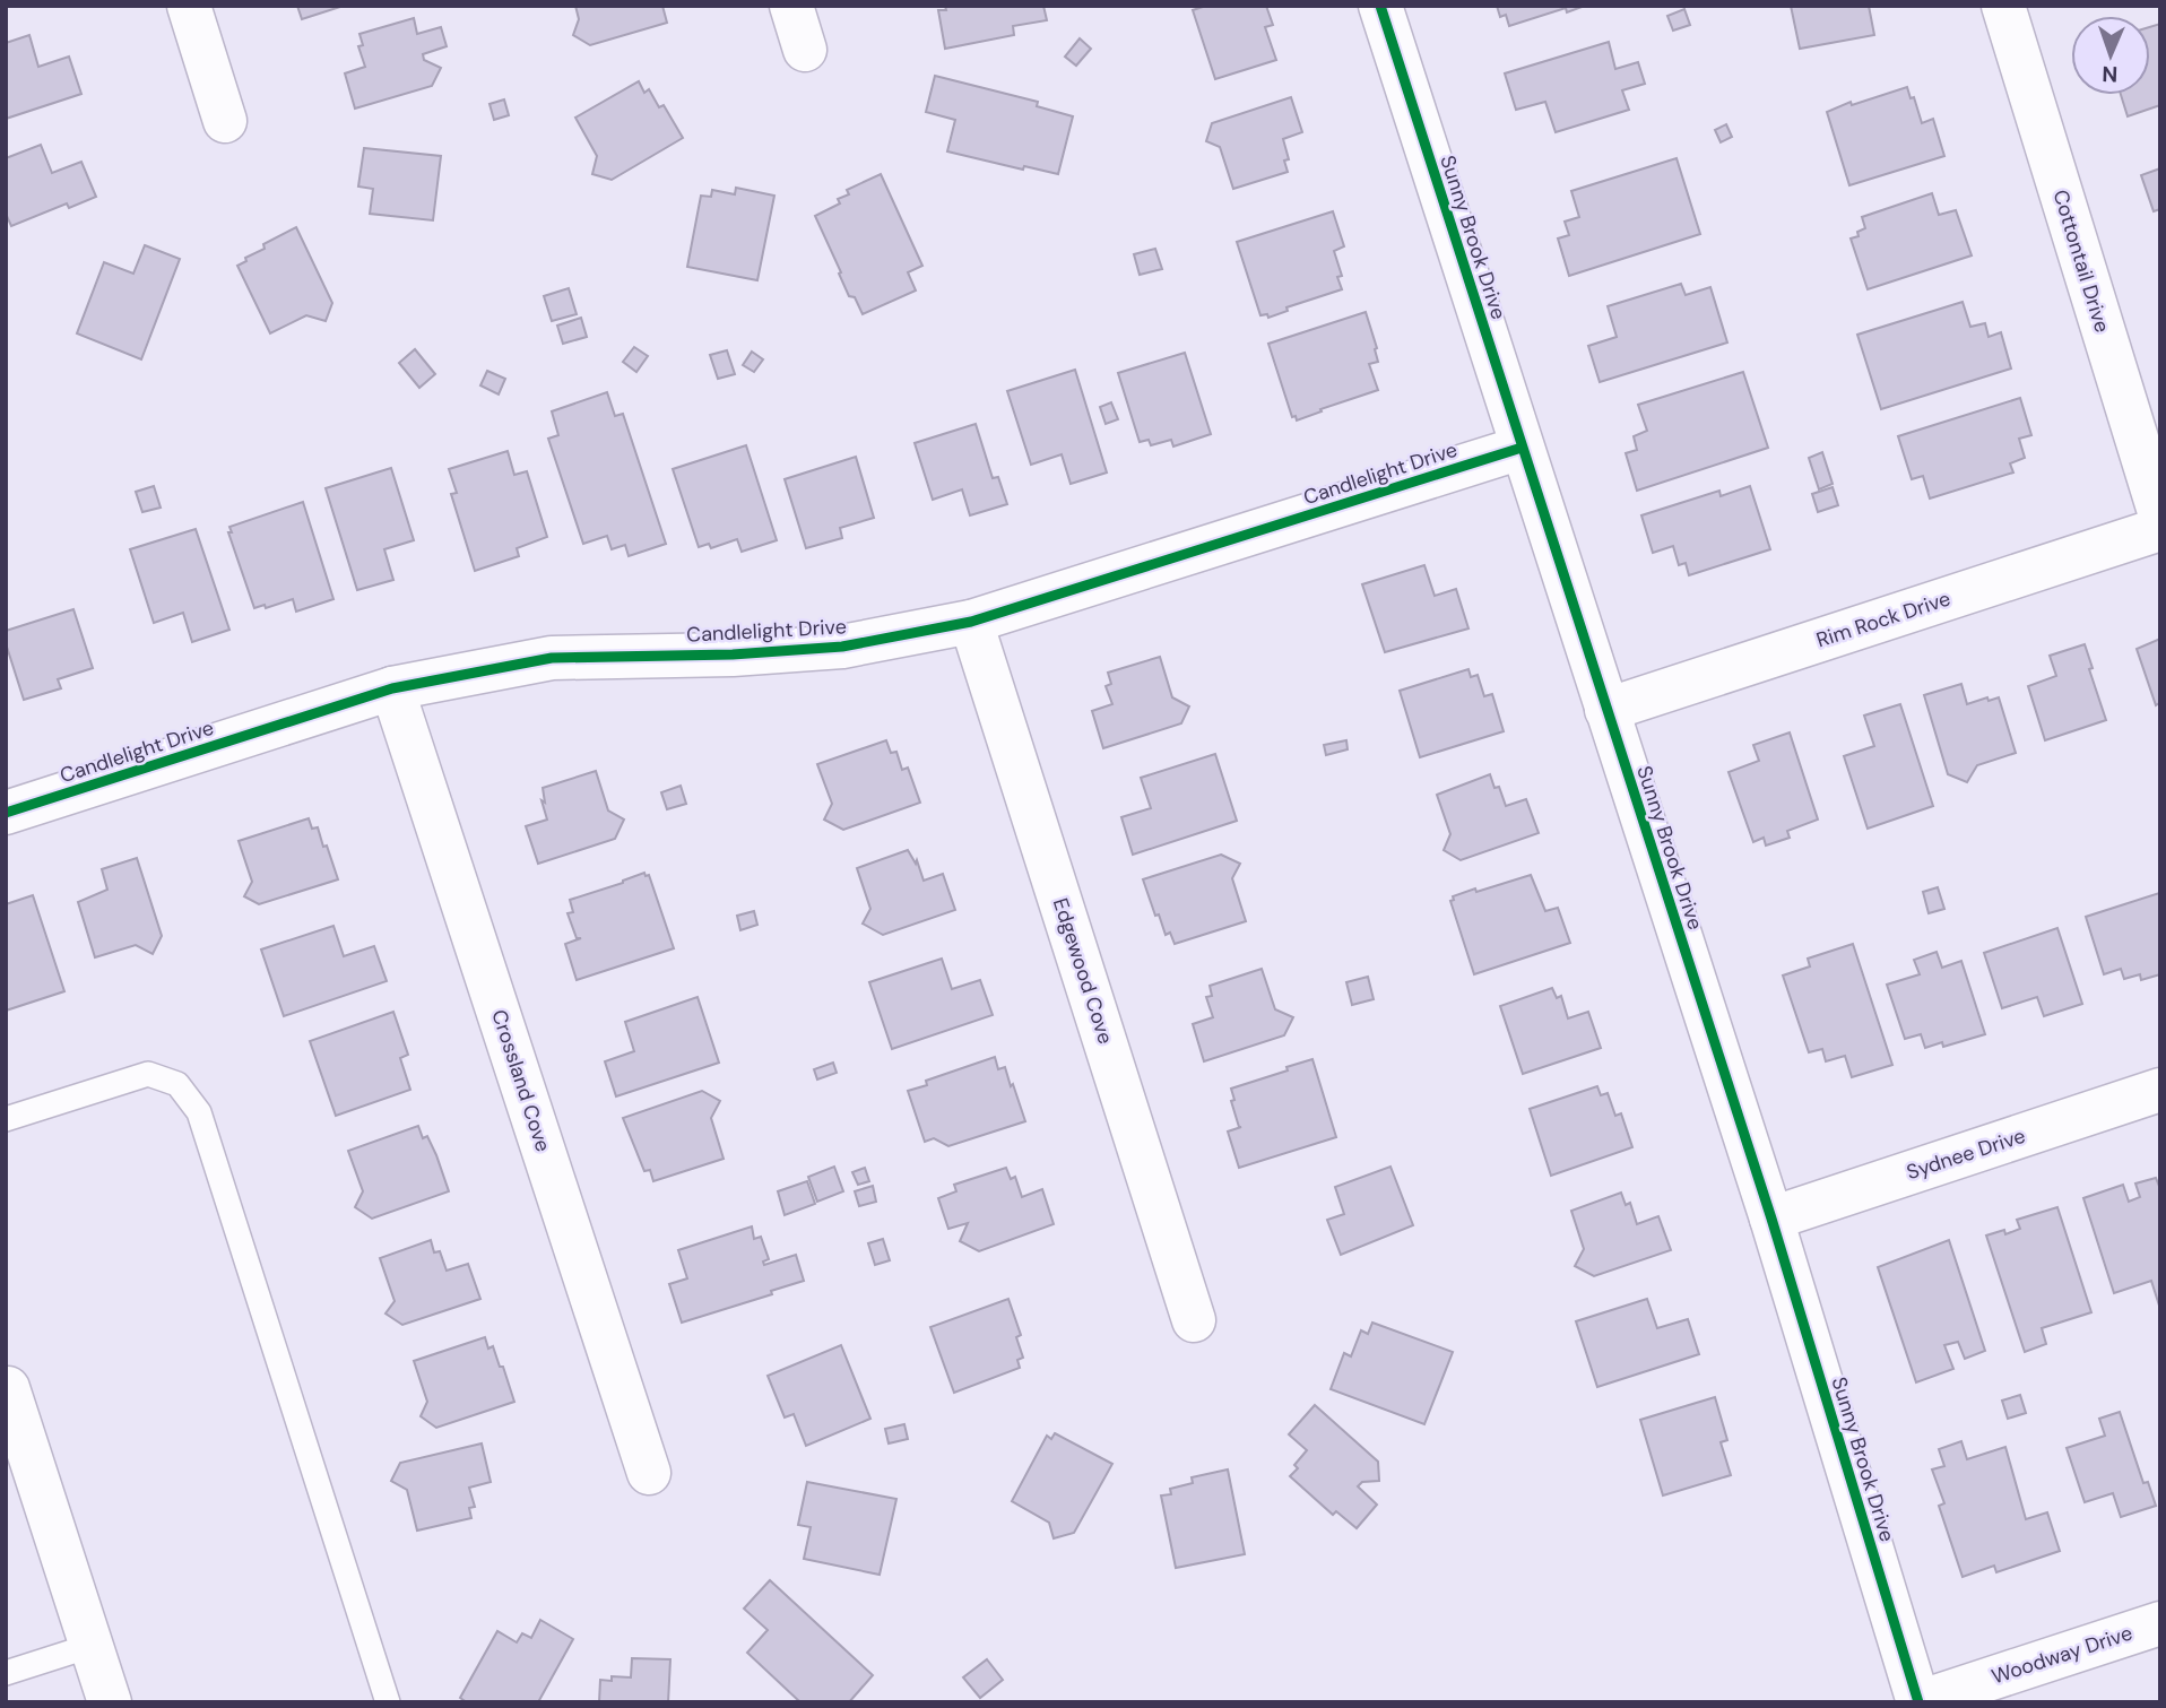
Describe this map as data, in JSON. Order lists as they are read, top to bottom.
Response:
{
  "streets": {
    "street": [
      "Sunny Brook Drive",
      "Cottontail Drive",
      "Candlelight Drive",
      "Rim Rock Drive",
      "Edgewood Cove",
      "Crossland Cove",
      "Sydnee Drive",
      "Woodway Drive"
    ]
  },
  "crossings": [
    ["Sunny Brook Drive", "Candlelight Drive"],
    ["Sunny Brook Drive", "Rim Rock Drive"],
    ["Sunny Brook Drive", "Sydnee Drive"],
    ["Sunny Brook Drive", "Woodway Drive"],
    ["Candlelight Drive", "Edgewood Cove"],
    ["Candlelight Drive", "Crossland Cove"]
  ],
  "north": "bottom"
}
